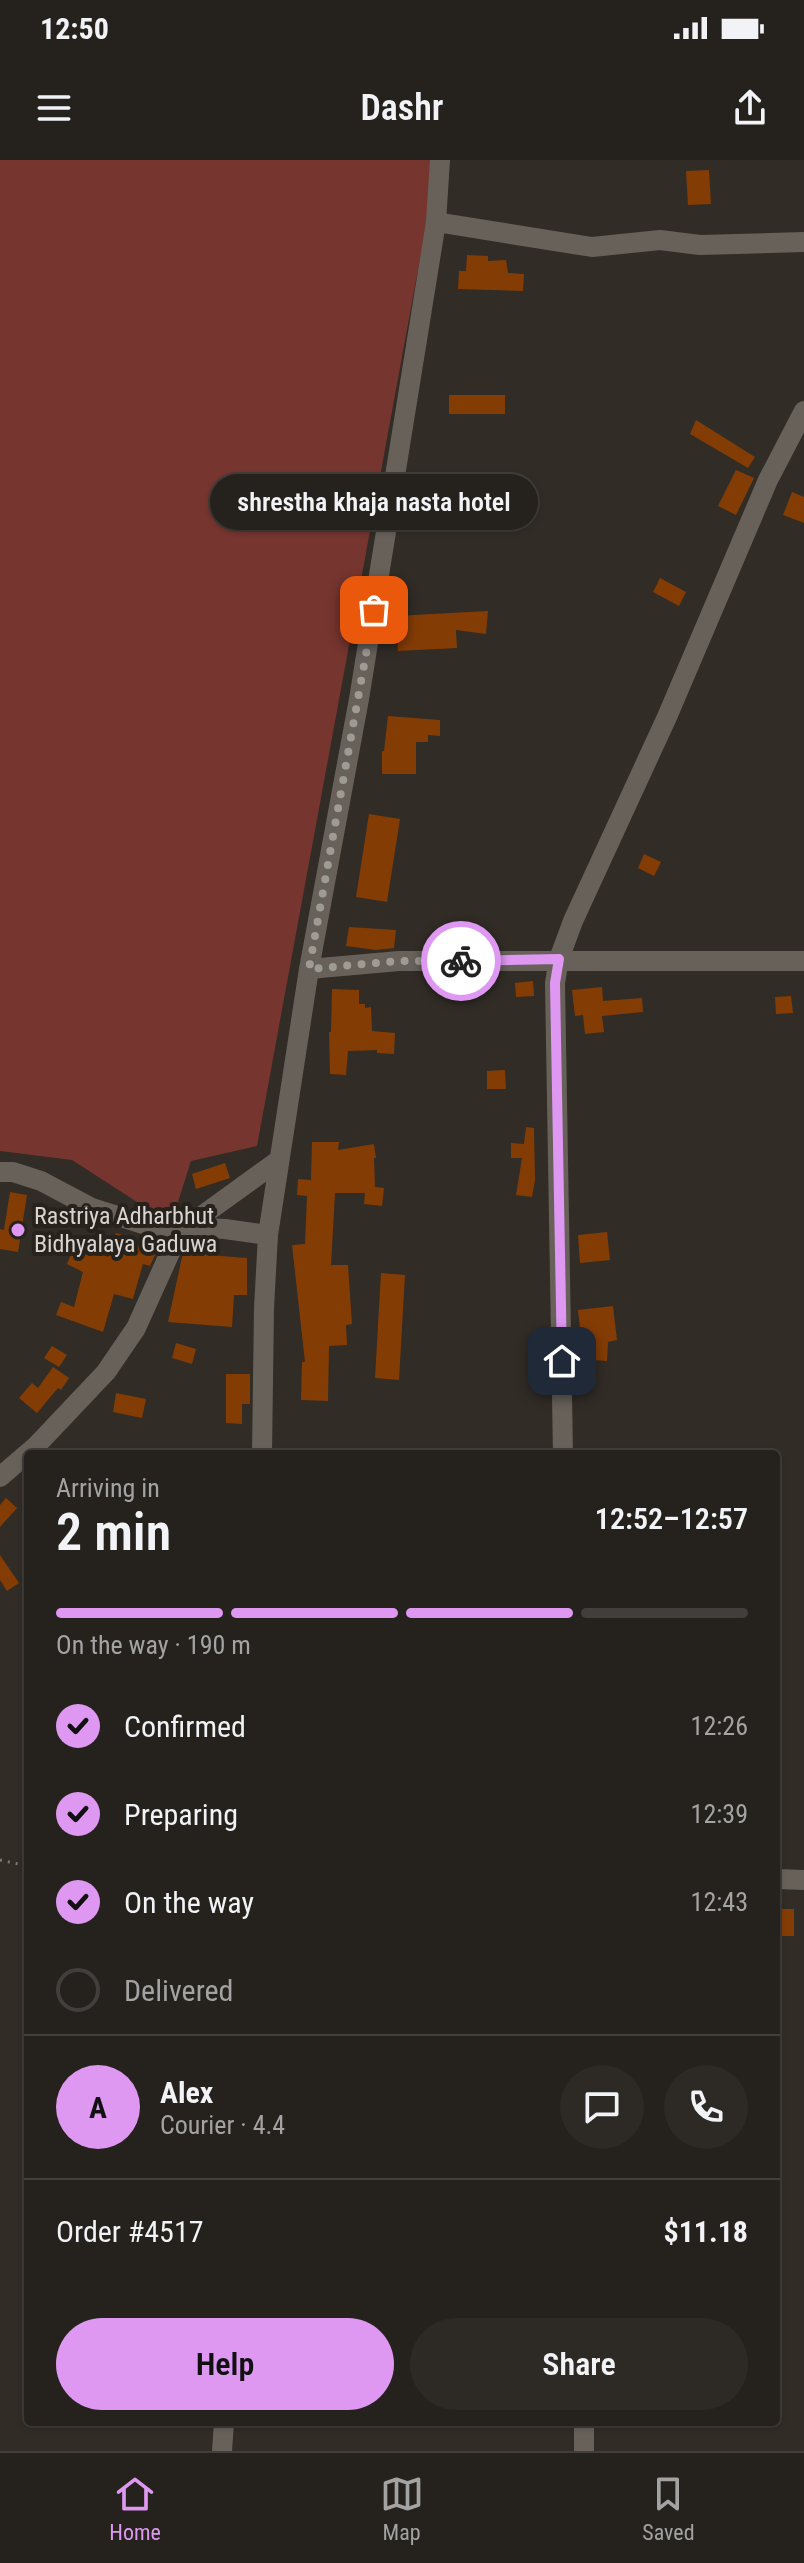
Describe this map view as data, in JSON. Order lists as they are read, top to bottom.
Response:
{
  "places": ["shrestha khaja nasta hotel", "Rastriya Adharbhut Bidhyalaya Gaduwa"],
  "page": {
    "status": "12:50",
    "header": "Dashr",
    "bubble": "shrestha khaja nasta hotel",
    "heading": ["2 min", "Arriving in", "12:52–12:57"],
    "panel": [
      "Alex",
      "Courier · 4.4",
      "Order #4517",
      "$11.18"
    ],
    "bar": "On the way · 190 m",
    "list": [
      ["Confirmed", "12:26"],
      ["Preparing", "12:39"],
      ["On the way", "12:43"],
      "Delivered"
    ],
    "round": "A",
    "buttons": ["Help", "Share"],
    "tabs": ["Home", "Map", "Saved"]
  }
}
